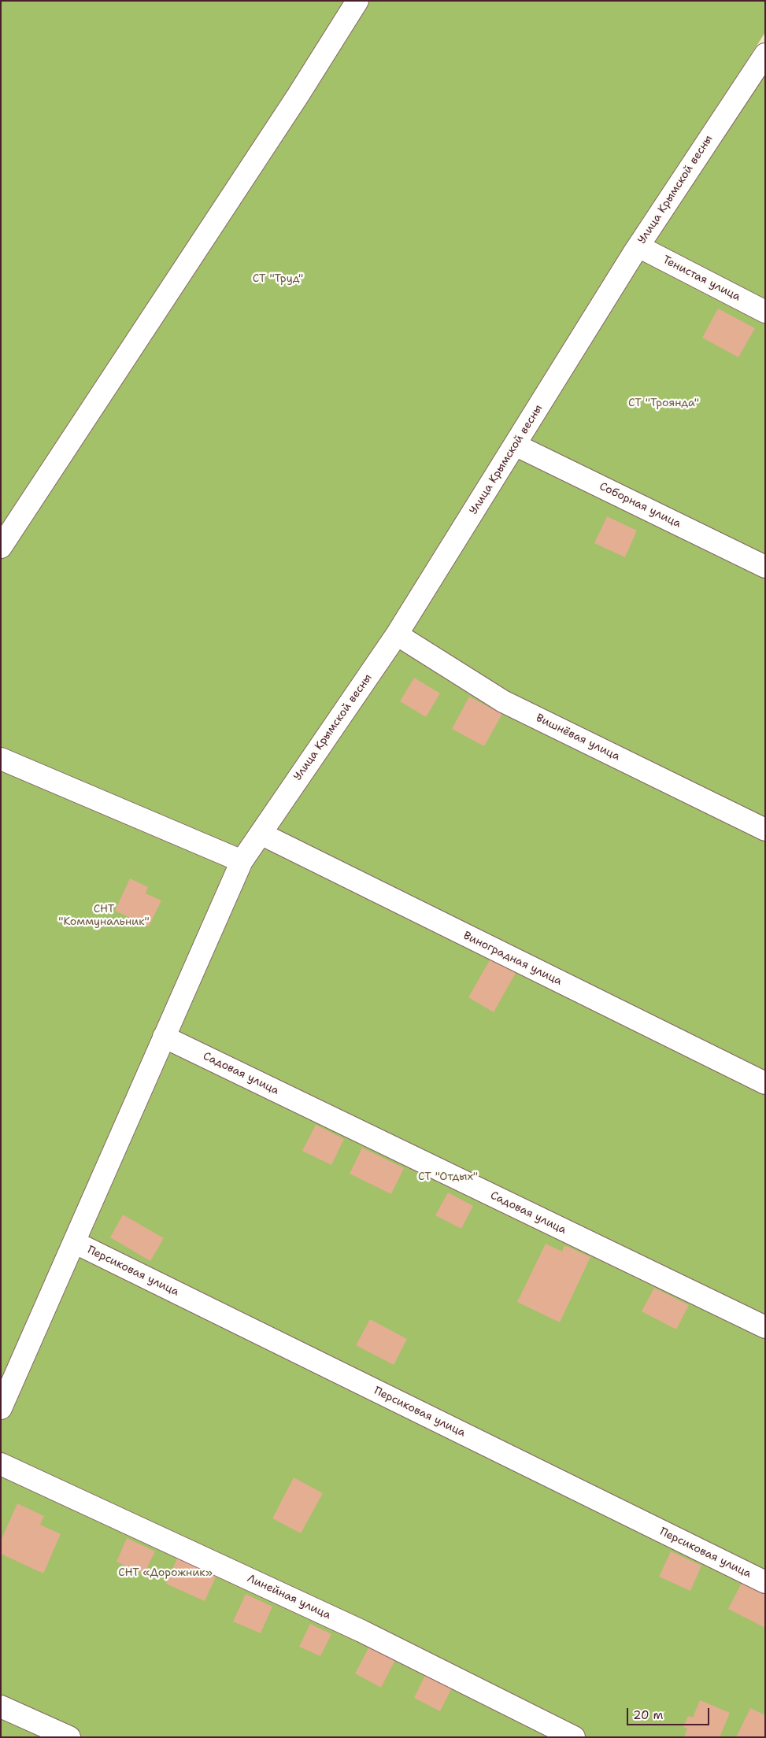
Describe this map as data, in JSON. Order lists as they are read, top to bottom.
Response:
{
  "streets": {
    "lane": [
      "Улица Крымской весны",
      "Тенистая улица",
      "Соборная улица",
      "Вишнёвая улица",
      "Виноградная улица",
      "Садовая улица",
      "Персиковая улица",
      "Линейная улица"
    ]
  },
  "crossings": [
    ["Улица Крымской весны", "Тенистая улица"],
    ["Улица Крымской весны", "Соборная улица"],
    ["Улица Крымской весны", "Вишнёвая улица"],
    ["Улица Крымской весны", "Виноградная улица"],
    ["Улица Крымской весны", "Садовая улица"],
    ["Улица Крымской весны", "Персиковая улица"]
  ],
  "parks": [
    "СТ \"Труд\"",
    "СТ \"Троянда\"",
    "СНТ \"Коммунальник\"",
    "СТ \"Отдых\"",
    "СНТ «Дорожник»"
  ],
  "scale_bar": "20 m"
}
